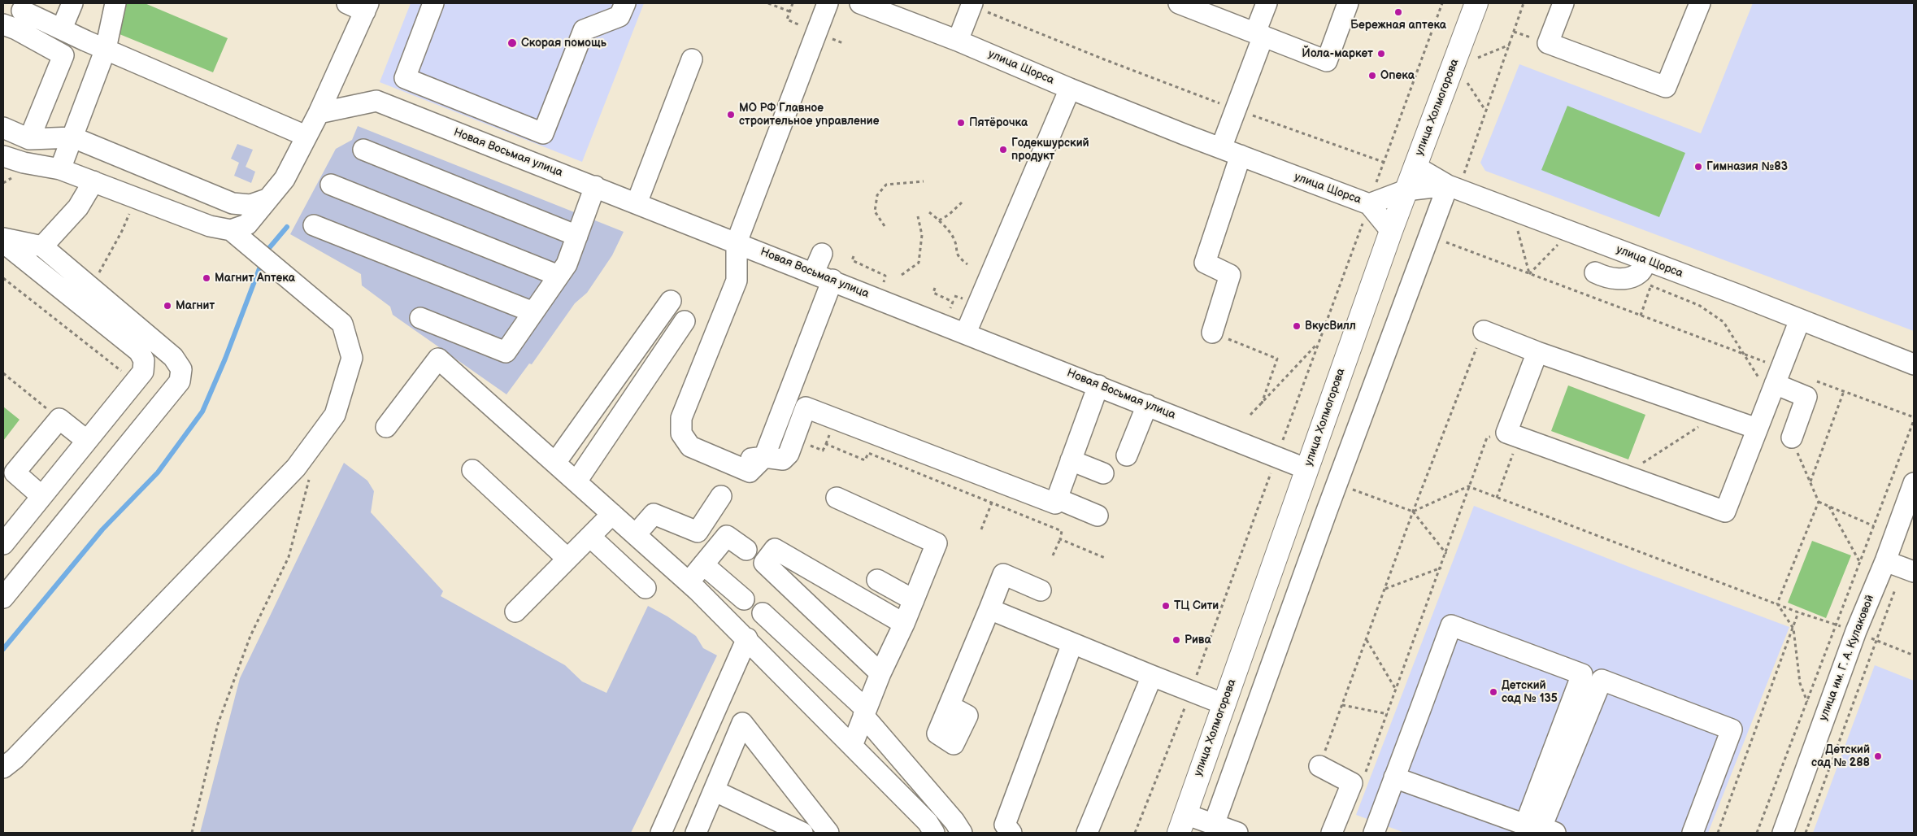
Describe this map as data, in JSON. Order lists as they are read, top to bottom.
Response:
{
  "streets": {
    "main road": ["улица Холмогорова"],
    "street": ["улица Щорса", "Новая Восьмая улица", "улица им. Г. А. Кулаковой"]
  },
  "crossings": [
    ["улица Щорса", "улица Холмогорова"],
    ["улица Холмогорова", "Новая Восьмая улица"]
  ],
  "places": [
    "Бережная аптека",
    "Скорая помощь",
    "Йола-маркет",
    "Опека",
    "МО РФ Главное строительное управление",
    "Пятёрочка",
    "Годекшурский продукт",
    "Гимназия №83",
    "Магнит Аптека",
    "Магнит",
    "ВкусВилл",
    "ТЦ Сити",
    "Рива",
    "Детский сад № 135",
    "Детский сад № 288"
  ]
}
